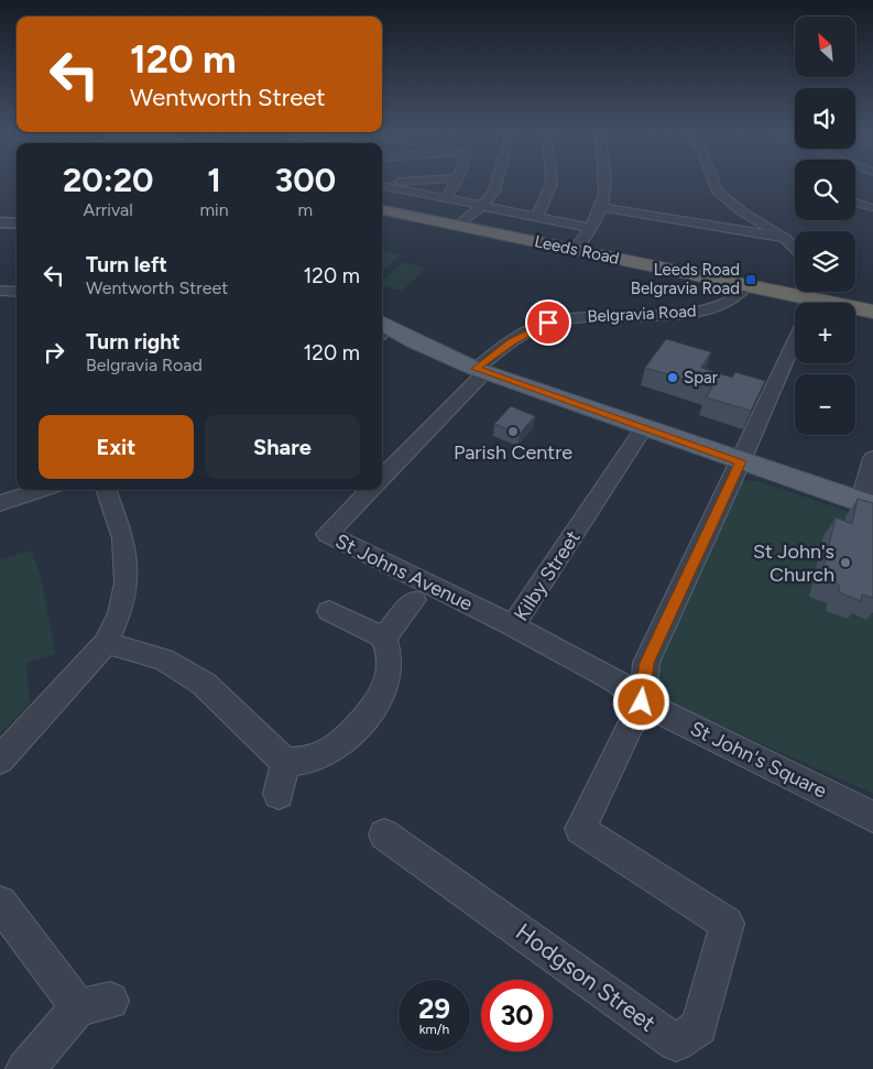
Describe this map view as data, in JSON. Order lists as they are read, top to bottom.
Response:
{
  "streets": {
    "highway": ["Leeds Road"],
    "street": [
      "Belgravia Road",
      "St Johns Avenue",
      "Kilby Street",
      "St John's Square",
      "Hodgson Street"
    ]
  },
  "crossings": [
    ["Leeds Road", "Belgravia Road"],
    ["St Johns Avenue", "Kilby Street"],
    ["Kilby Street", "St John's Square"],
    ["Kilby Street", "Hodgson Street"],
    ["St John's Square", "Hodgson Street"]
  ],
  "places": {
    "transit": ["Leeds Road Belgravia Road"],
    "other": ["Spar", "Parish Centre", "St John's Church"]
  },
  "north": "top left",
  "page": {
    "map_buttons": ["+", "−"],
    "turn": ["120 m", "Wentworth Street"],
    "eta": [
      "20:20",
      "Arrival",
      "1",
      "min",
      "300",
      "m"
    ],
    "list": [
      {
        "name": "Turn left",
        "note": "Wentworth Street",
        "value": "120 m"
      },
      {
        "name": "Turn right",
        "note": "Belgravia Road",
        "value": "120 m"
      }
    ],
    "buttons": ["Exit", "Share"],
    "speed": "29 km/h",
    "limit": "30"
  }
}
